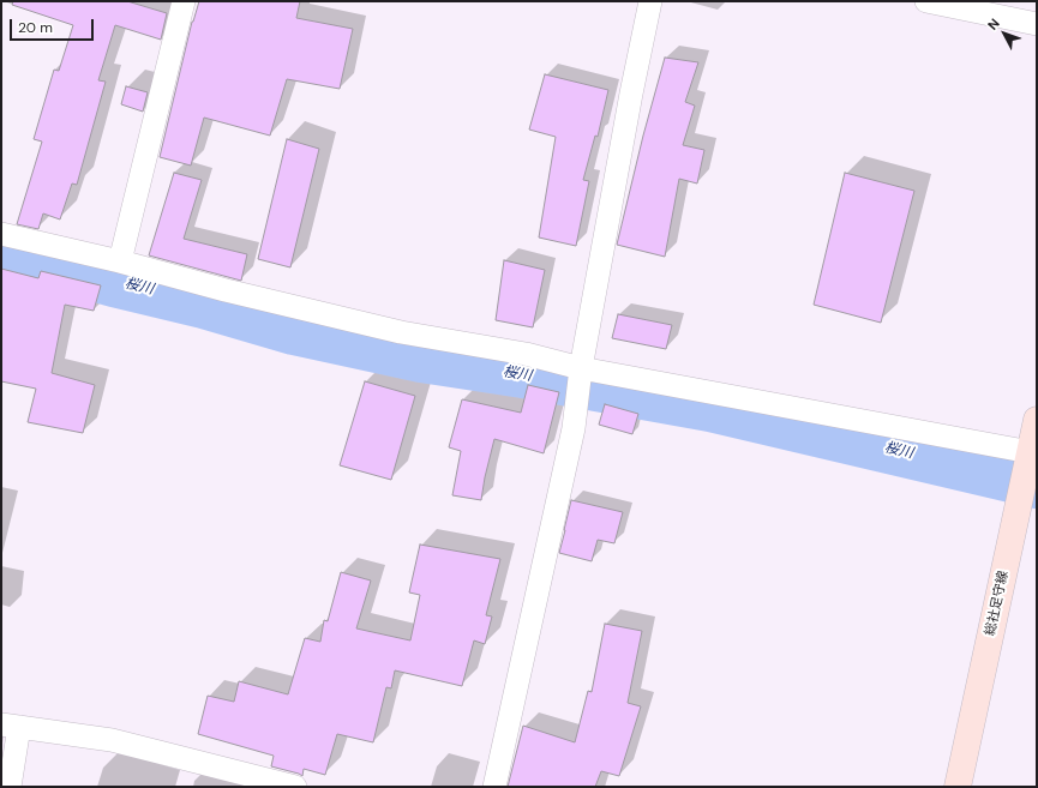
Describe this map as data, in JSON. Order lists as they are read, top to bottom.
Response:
{
  "streets": {
    "main road": ["総社足守線"]
  },
  "water": ["桜川"],
  "scale_bar": "20 m",
  "north": "top left"
}
